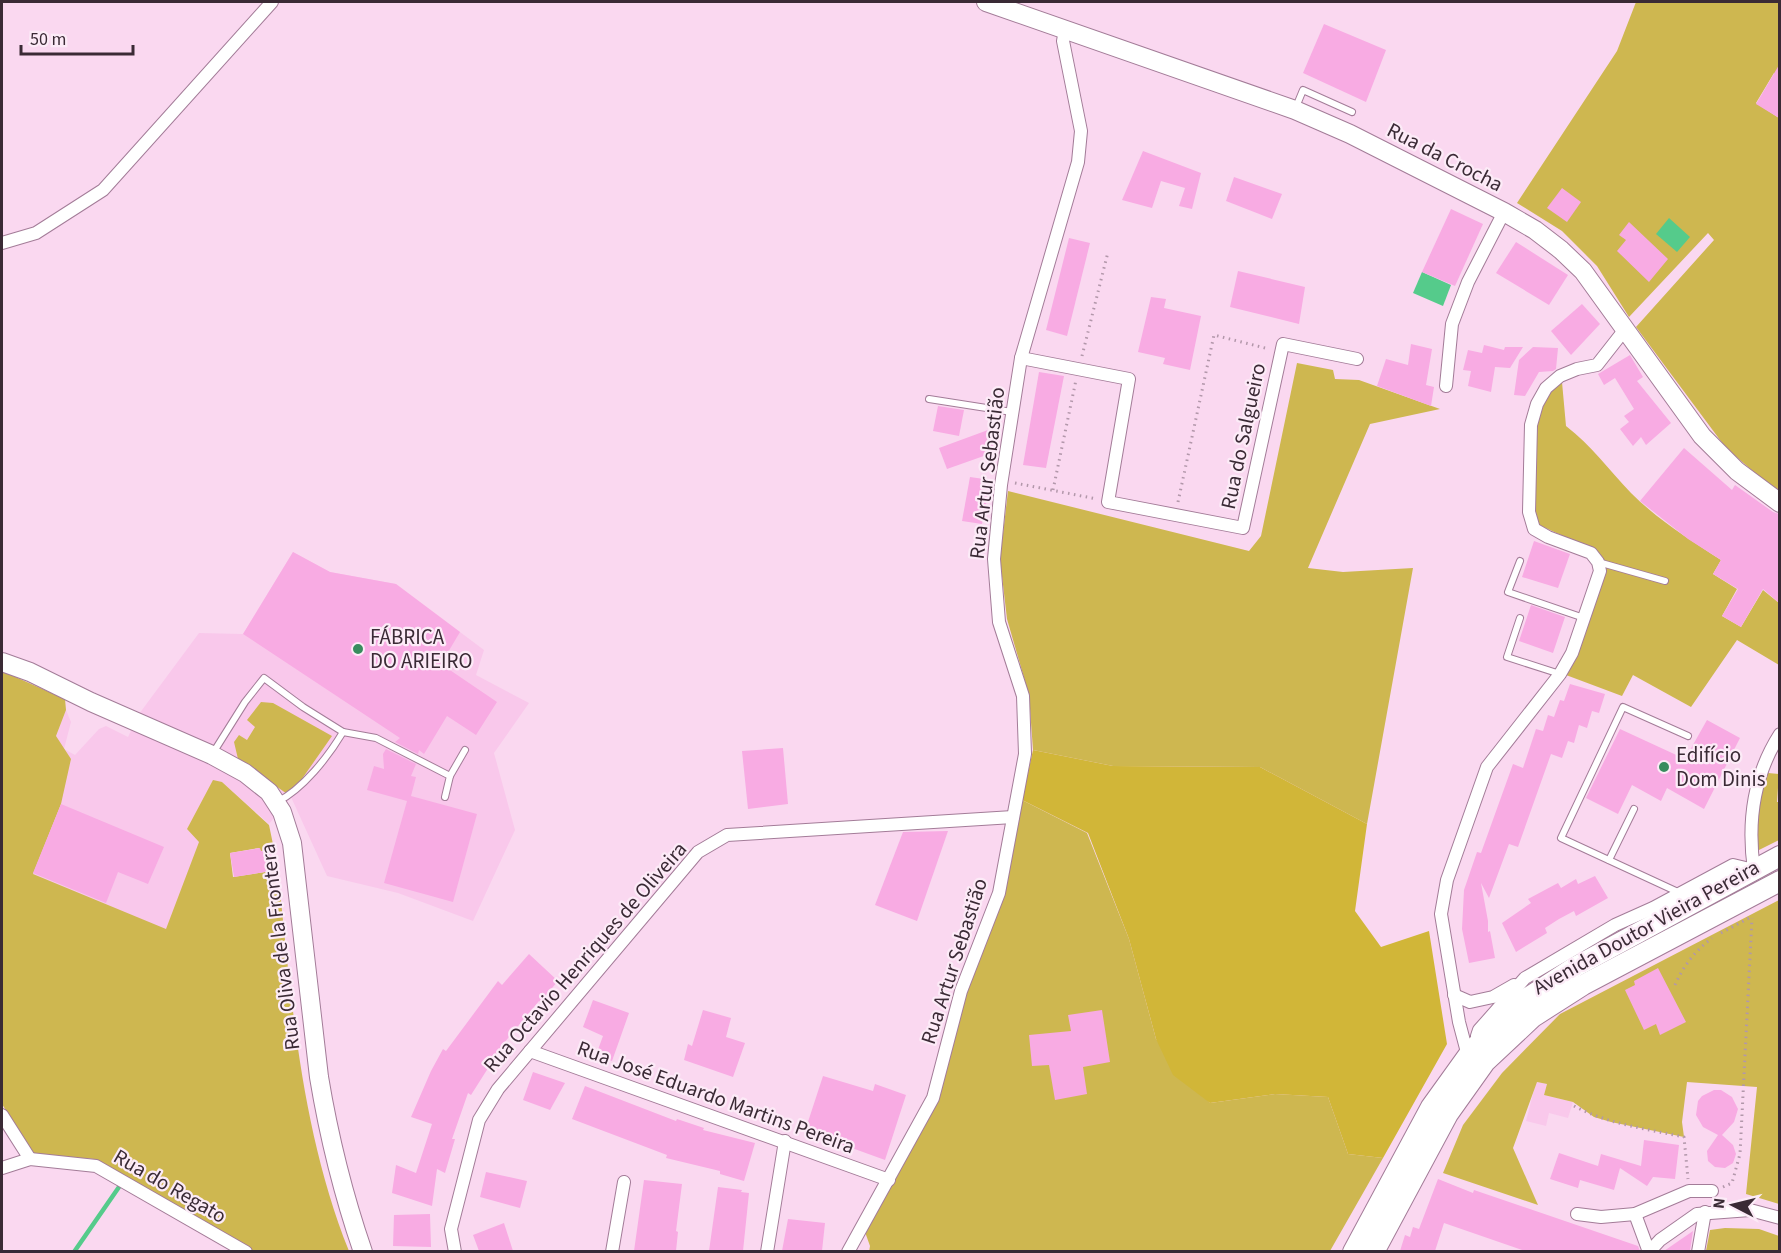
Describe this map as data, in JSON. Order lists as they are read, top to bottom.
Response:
{
  "streets": {
    "main road": ["Avenida Doutor Vieira Pereira"],
    "street": [
      "Rua da Crocha",
      "Rua do Salgueiro",
      "Rua Artur Sebastião",
      "Rua Oliva de la Frontera",
      "Rua Octavio Henriques de Oliveira",
      "Rua José Eduardo Martins Pereira",
      "Rua do Regato"
    ]
  },
  "crossings": [
    ["Rua da Crocha", "Rua Artur Sebastião"],
    ["Rua Artur Sebastião", "Rua Octavio Henriques de Oliveira"],
    ["Rua Artur Sebastião", "Rua José Eduardo Martins Pereira"],
    ["Rua Octavio Henriques de Oliveira", "Rua José Eduardo Martins Pereira"]
  ],
  "places": ["FÁBRICA DO ARIEIRO", "Edifício Dom Dinis"],
  "scale_bar": "50 m",
  "north": "left"
}
